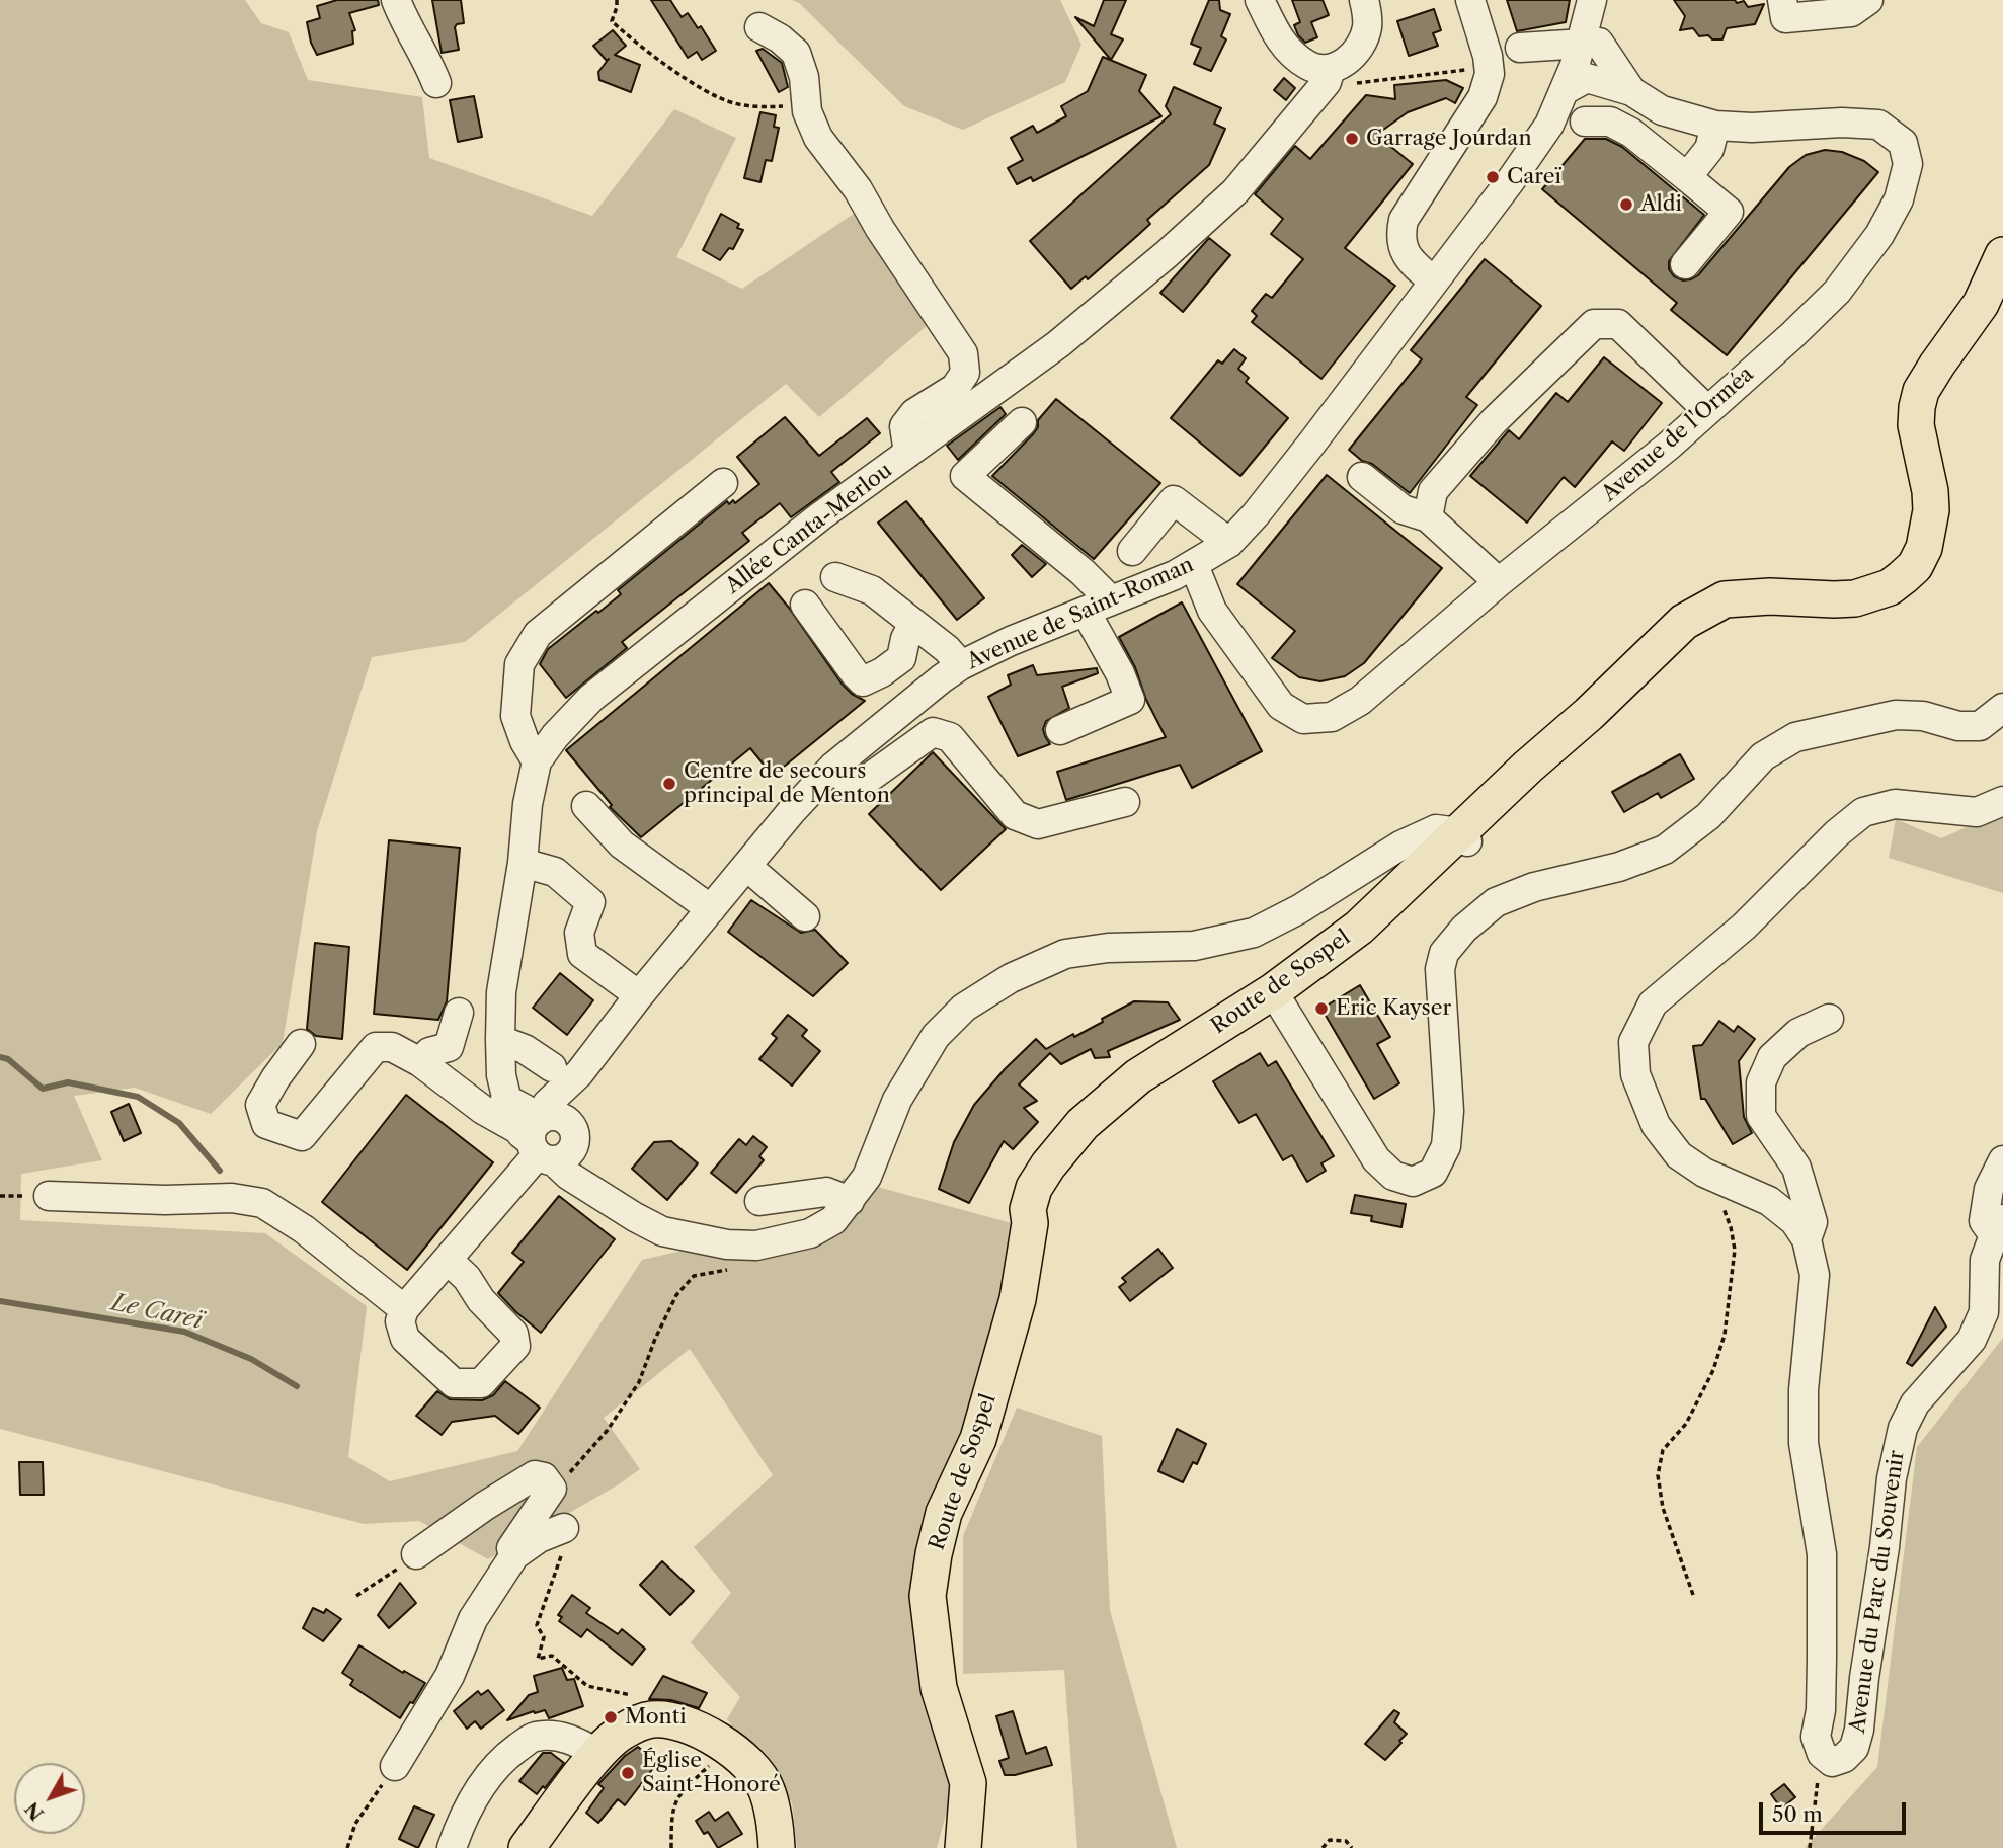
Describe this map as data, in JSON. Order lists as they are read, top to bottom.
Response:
{
  "streets": {
    "main road": ["Route de Sospel"],
    "street": [
      "Avenue de l'Orméa",
      "Allée Canta-Merlou",
      "Avenue de Saint-Roman",
      "Avenue du Parc du Souvenir"
    ]
  },
  "crossings": [
    ["Avenue de l'Orméa", "Avenue de Saint-Roman"]
  ],
  "water": ["Le Careï"],
  "places": [
    "Garrage Jourdan",
    "Careï",
    "Aldi",
    "Centre de secours principal de Menton",
    "Eric Kayser",
    "Monti",
    "Église Saint-Honoré"
  ],
  "scale_bar": "50 m",
  "north": "bottom left"
}
